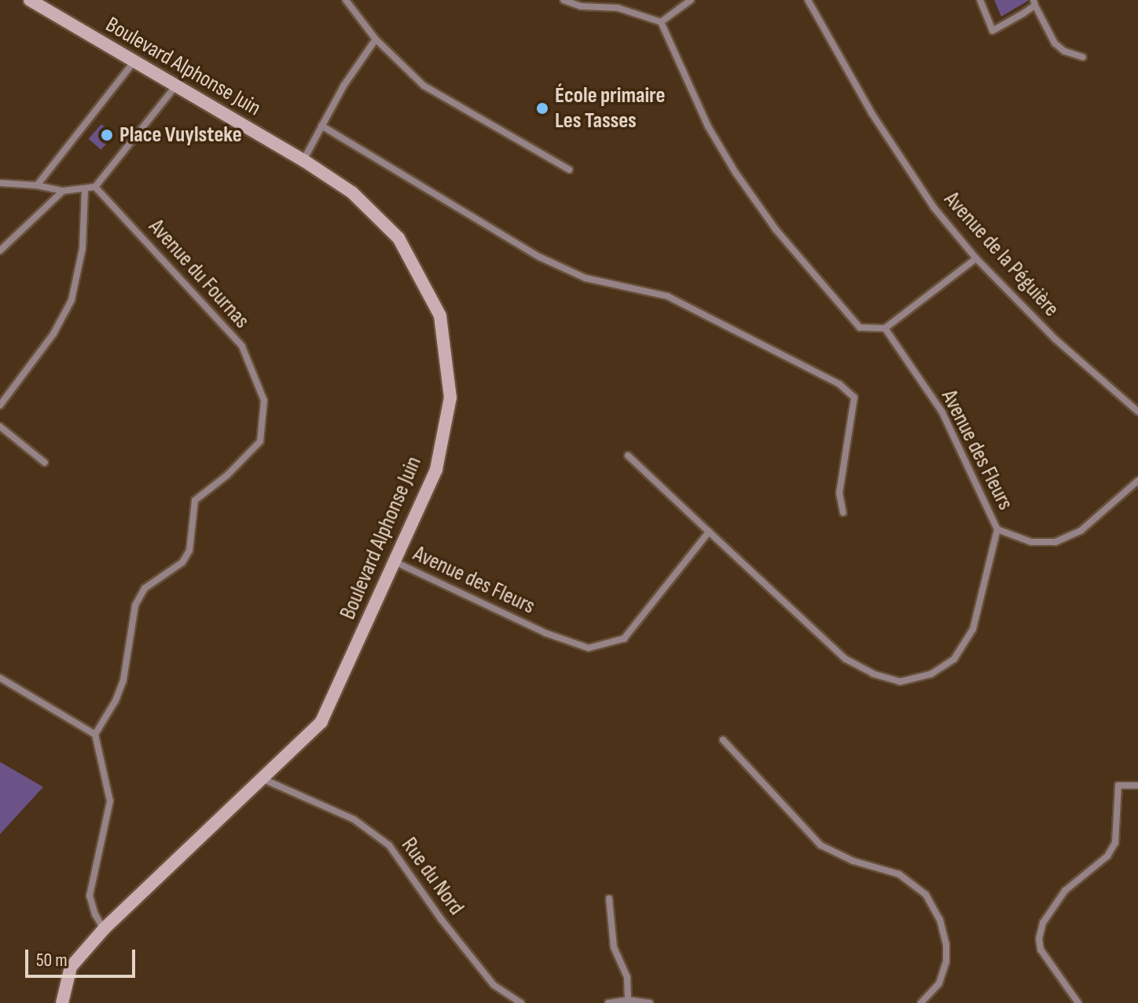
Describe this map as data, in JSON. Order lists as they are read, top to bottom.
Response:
{
  "streets": {
    "street": [
      "Boulevard Alphonse Juin",
      "Avenue de la Péguière",
      "Avenue du Fournas",
      "Avenue des Fleurs",
      "Rue du Nord"
    ]
  },
  "crossings": [
    ["Boulevard Alphonse Juin", "Avenue des Fleurs"],
    ["Boulevard Alphonse Juin", "Rue du Nord"]
  ],
  "places": ["École primaire Les Tasses", "Place Vuylsteke"],
  "scale_bar": "50 m"
}
